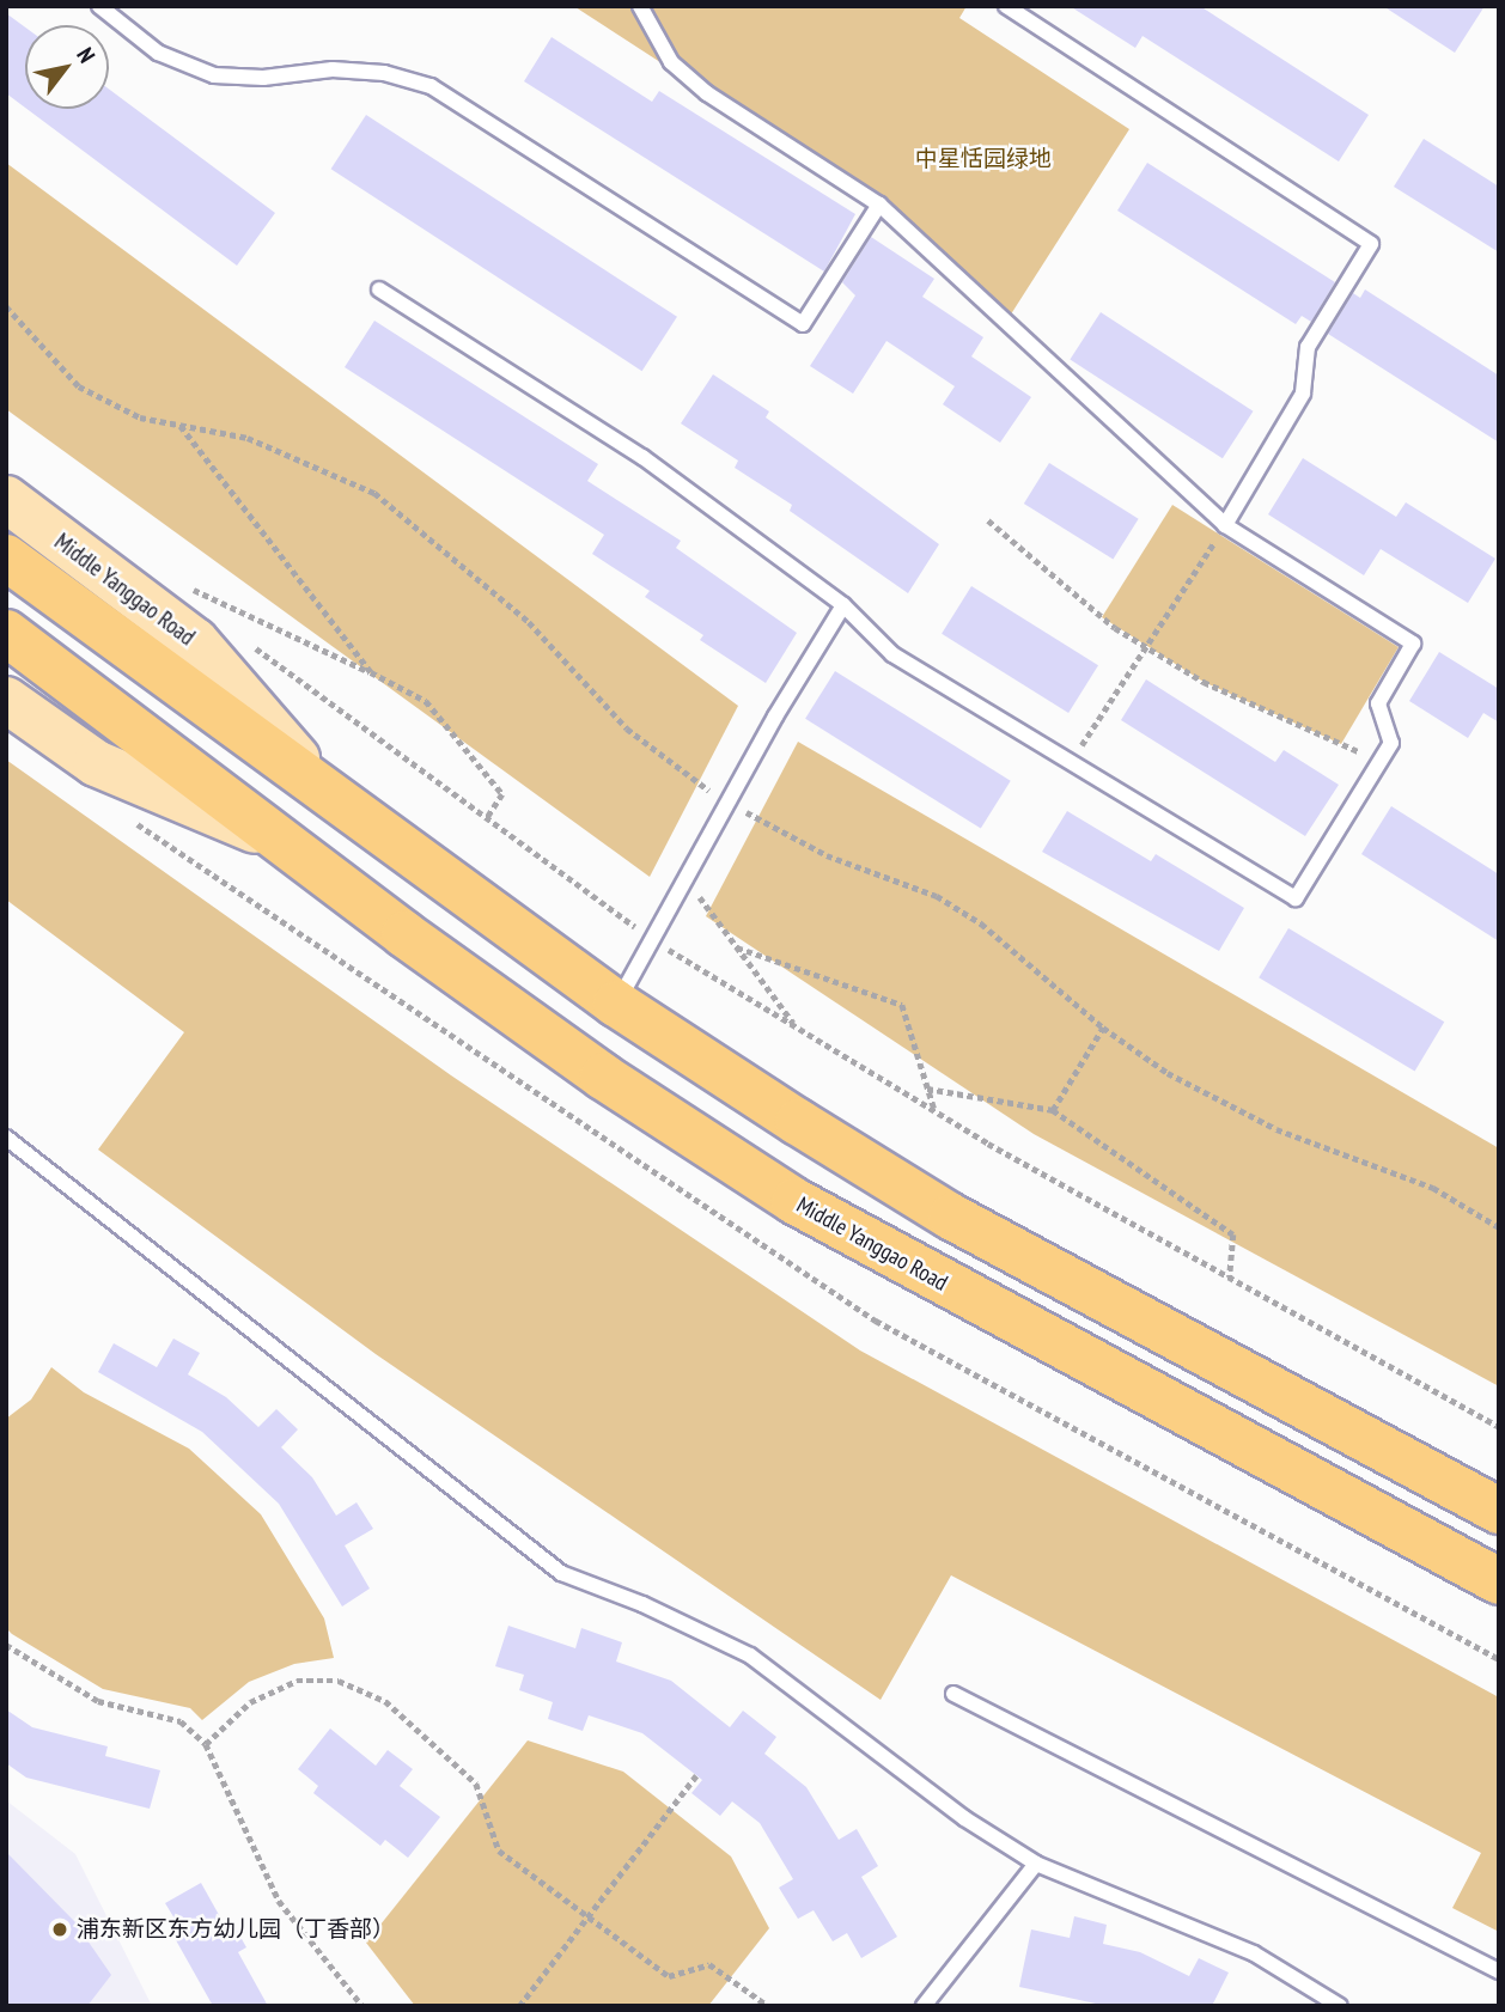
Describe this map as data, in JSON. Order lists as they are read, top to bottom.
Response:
{
  "streets": {
    "highway": ["Middle Yanggao Road"]
  },
  "parks": ["中星恬园绿地"],
  "places": ["浦东新区东方幼儿园（丁香部）"],
  "north": "top right"
}
